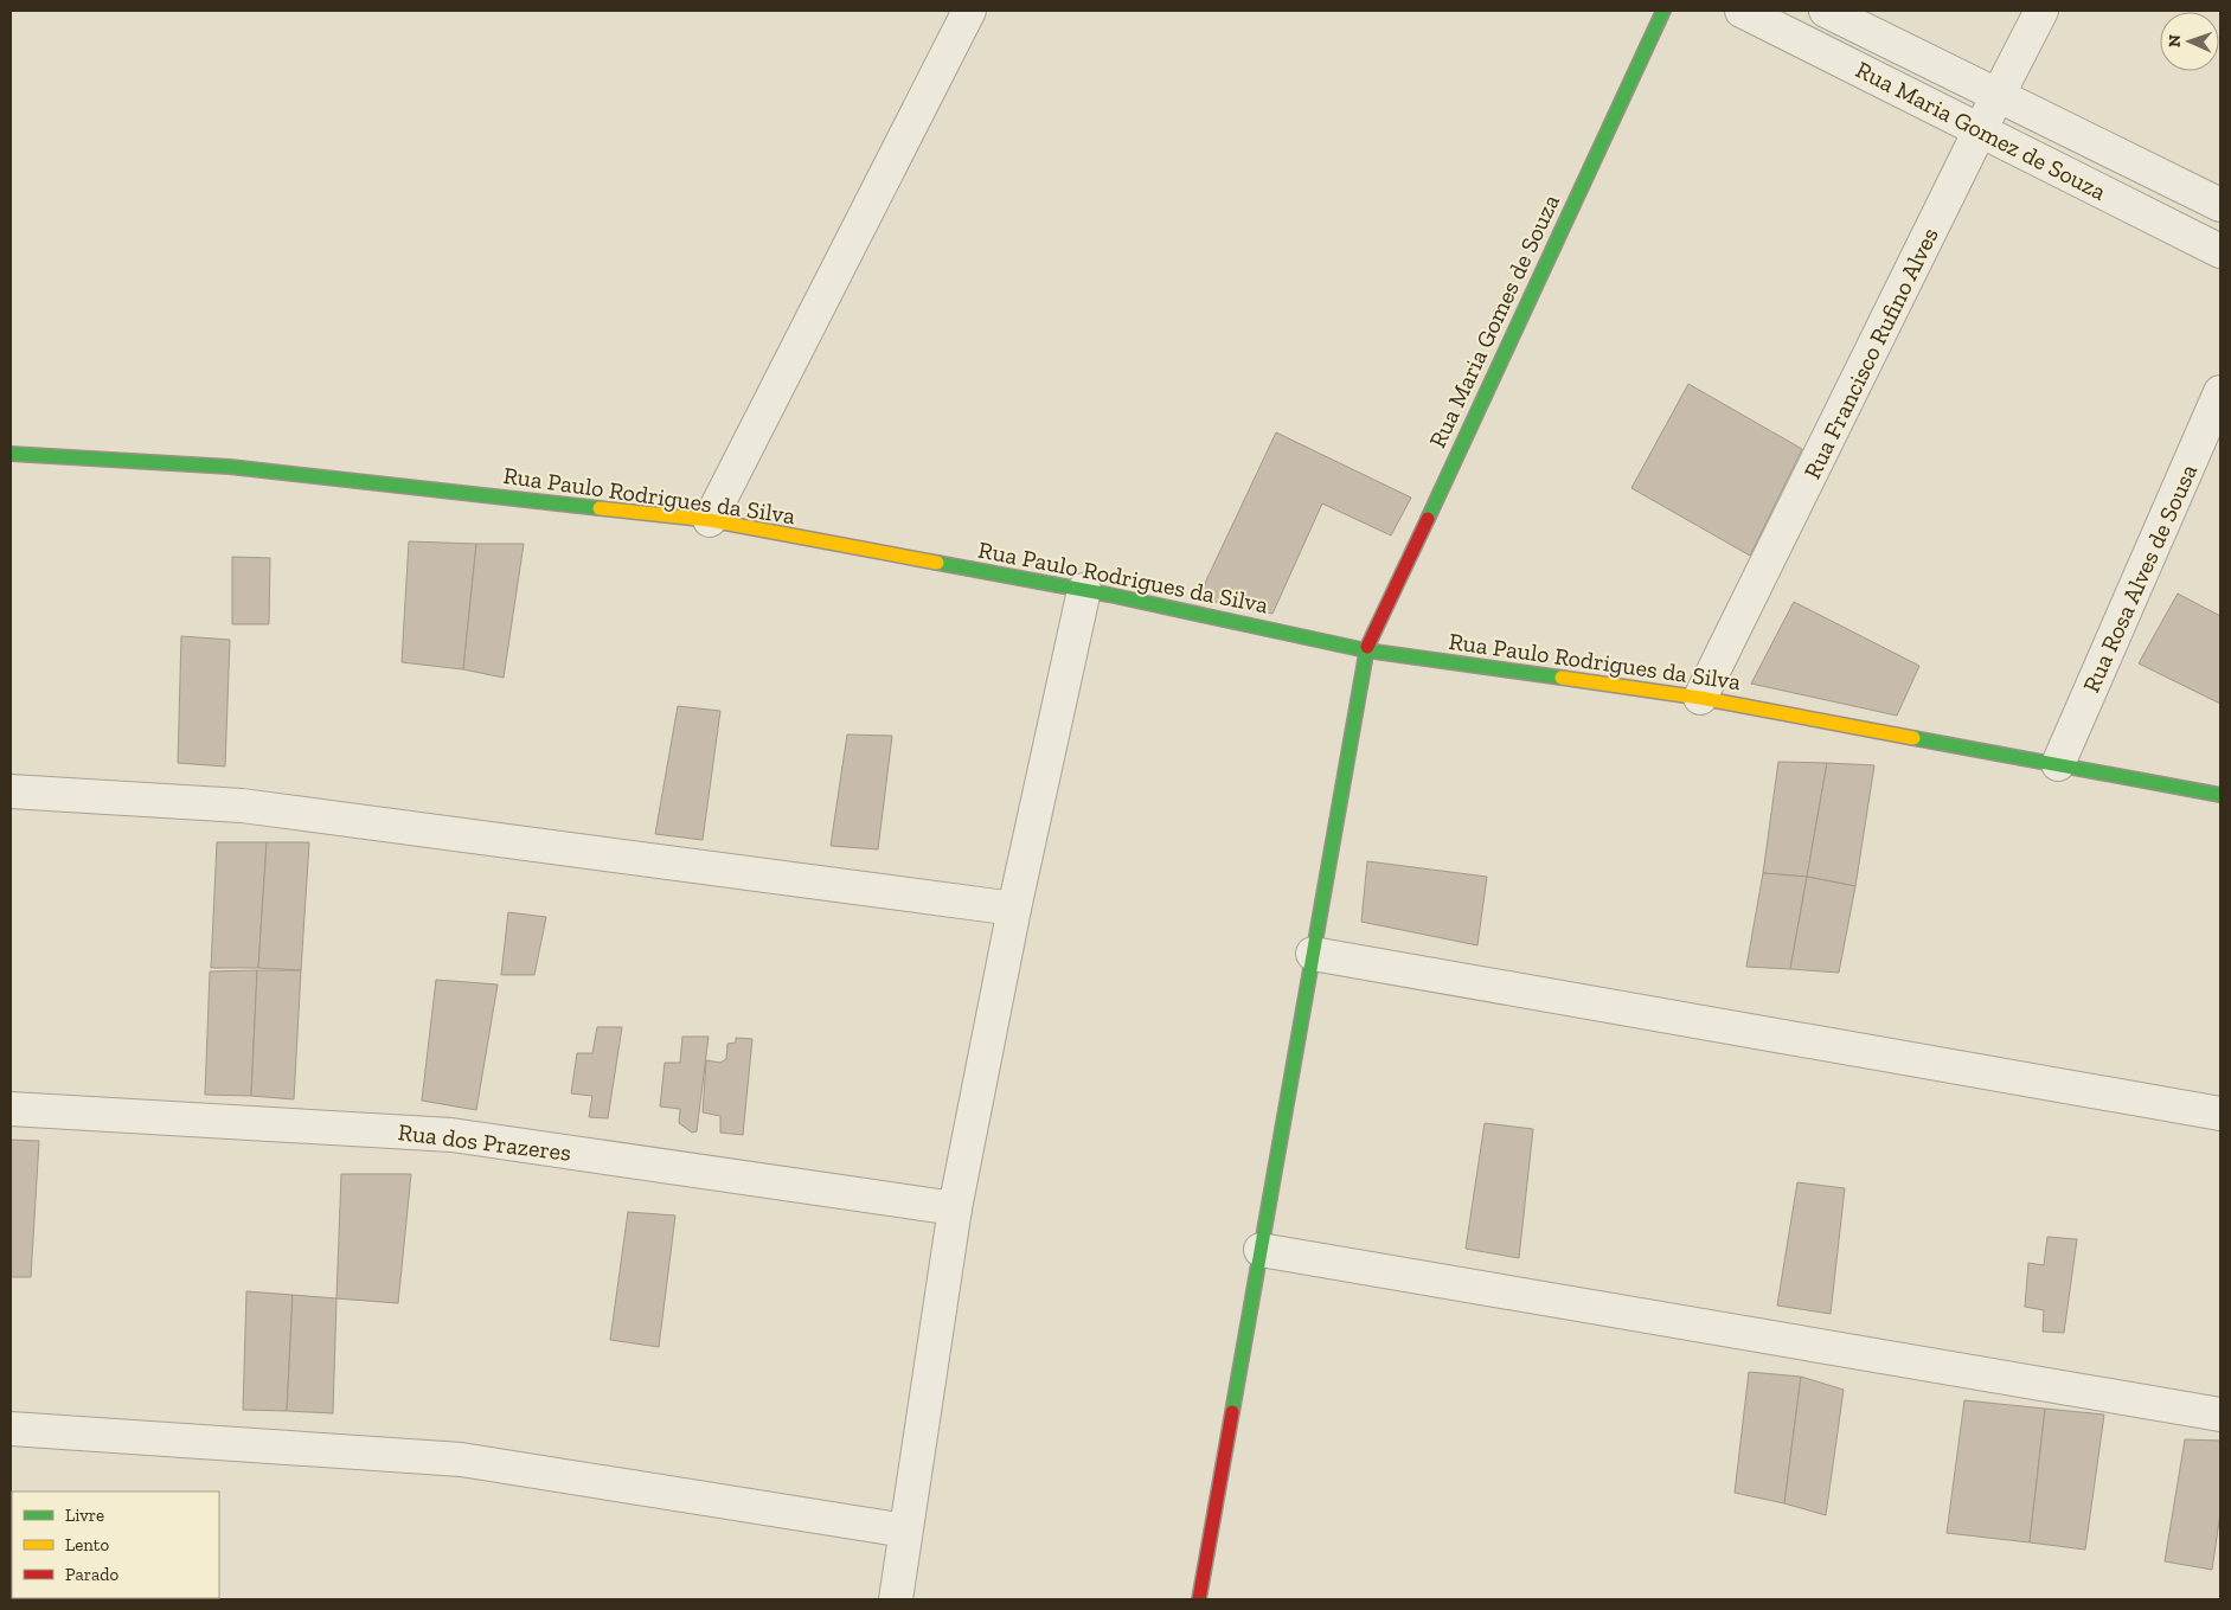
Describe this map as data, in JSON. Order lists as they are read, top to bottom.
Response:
{
  "streets": {
    "street": [
      "Rua Maria Gomez de Souza",
      "Rua Maria Gomes de Souza",
      "Rua Francisco Rufino Alves",
      "Rua Paulo Rodrigues da Silva",
      "Rua Rosa Alves de Sousa",
      "Rua dos Prazeres"
    ]
  },
  "crossings": [
    ["Rua Maria Gomez de Souza", "Rua Francisco Rufino Alves"],
    ["Rua Maria Gomes de Souza", "Rua Paulo Rodrigues da Silva"],
    ["Rua Francisco Rufino Alves", "Rua Paulo Rodrigues da Silva"],
    ["Rua Paulo Rodrigues da Silva", "Rua Rosa Alves de Sousa"]
  ],
  "legend": ["Livre", "Lento", "Parado"],
  "north": "left"
}
